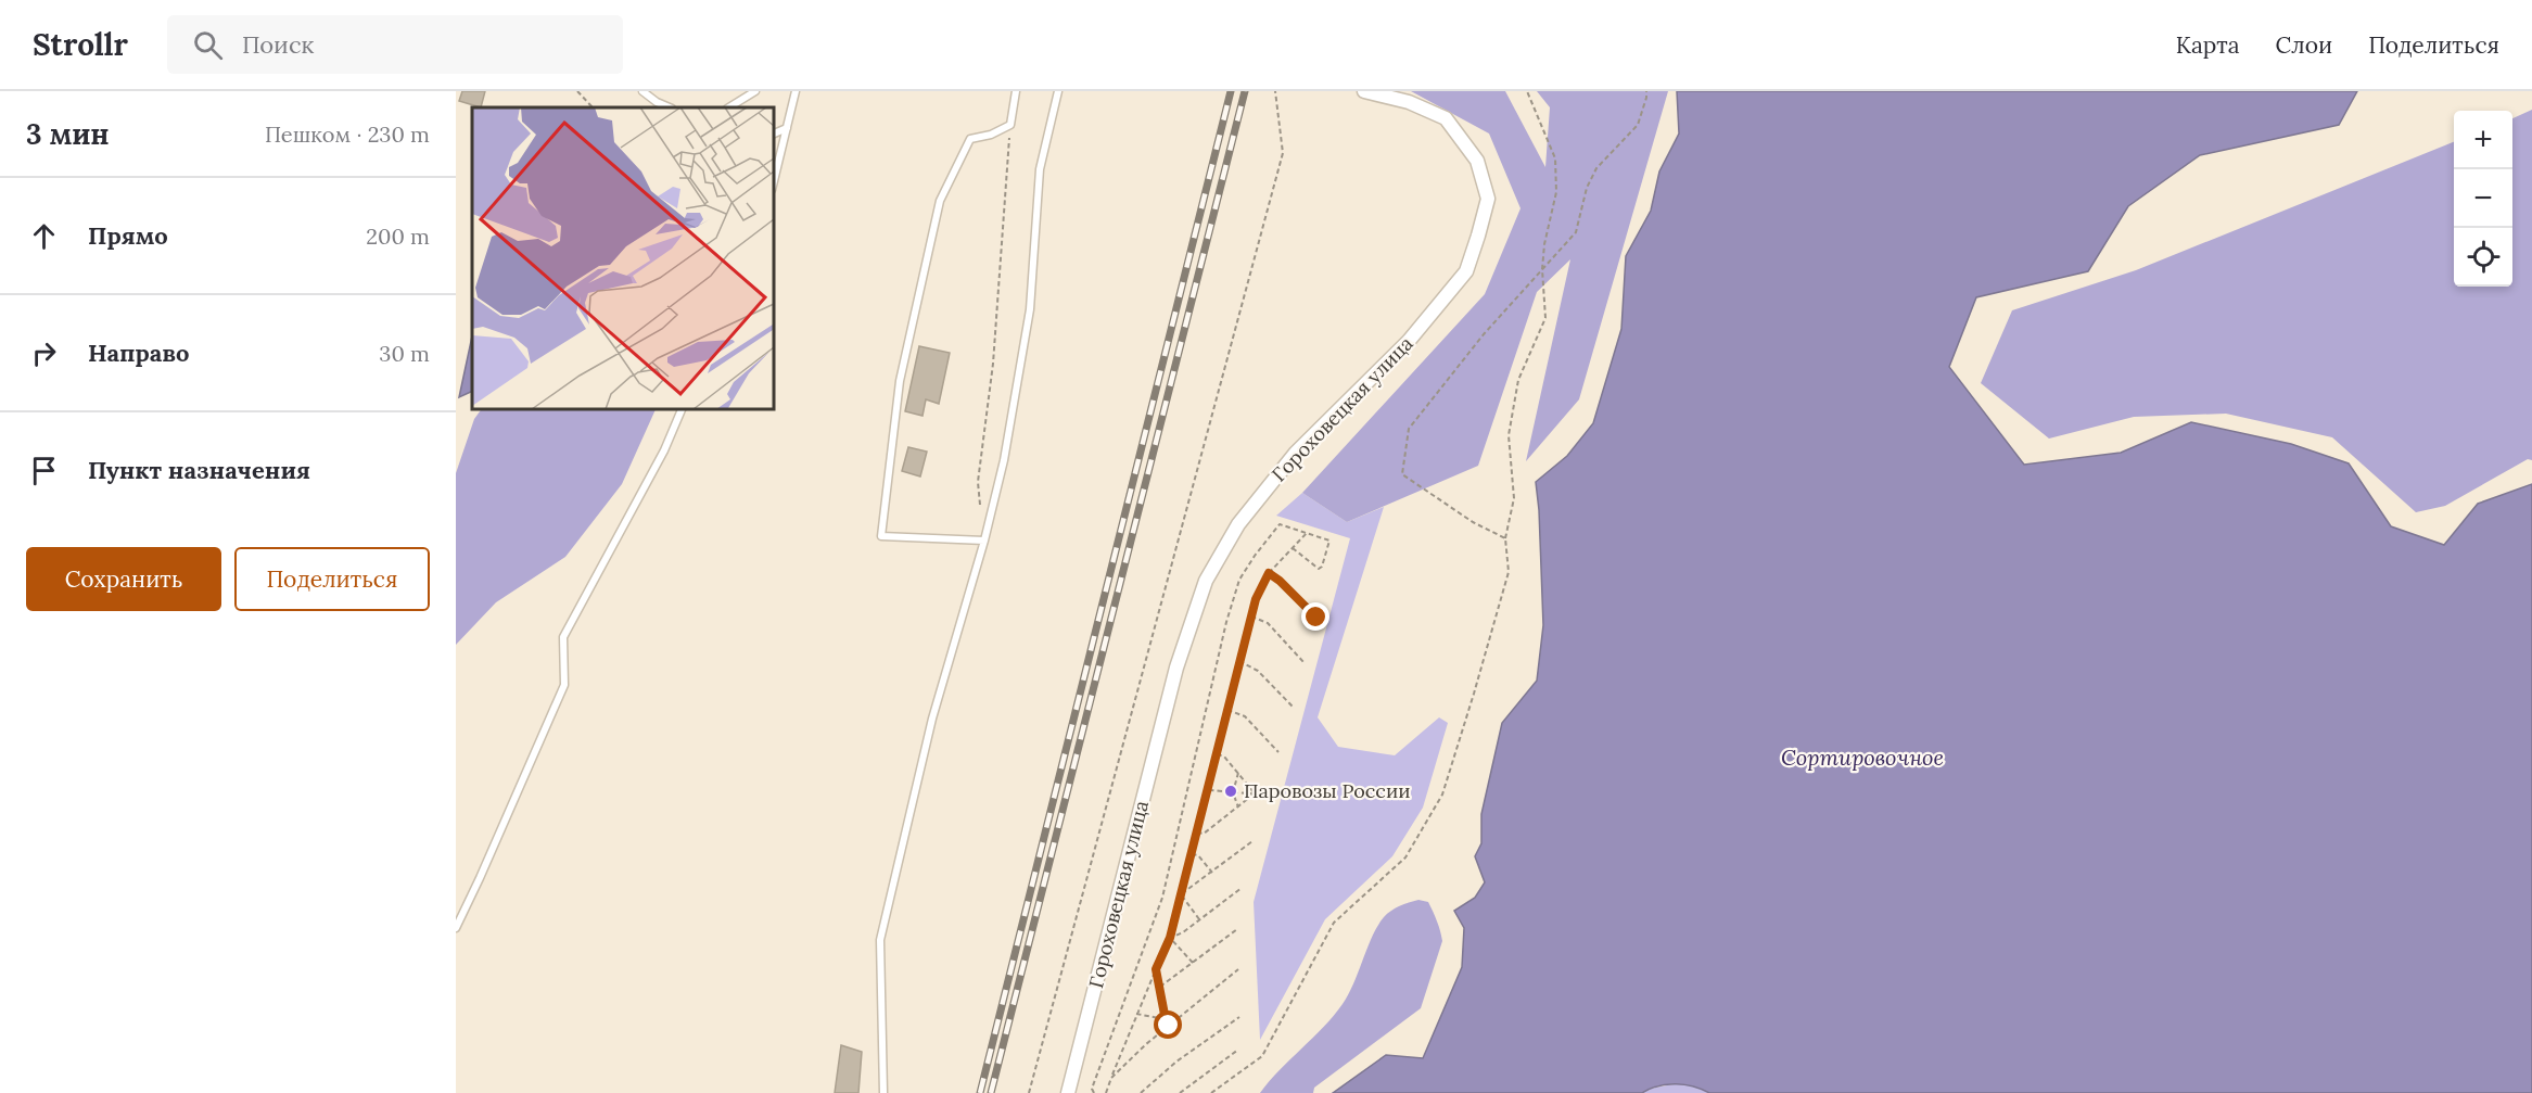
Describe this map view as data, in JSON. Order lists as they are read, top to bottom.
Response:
{
  "streets": {
    "street": ["Гороховецкая улица"]
  },
  "water": ["Сортировочное"],
  "places": ["Паровозы России"],
  "page": {
    "header": "Strollr",
    "search": "Поиск",
    "nav": ["Карта", "Слои", "Поделиться"],
    "heading": ["3 мин", "Пешком · 230 m"],
    "map_buttons": ["+", "−"],
    "list": [
      ["Прямо", "200 m"],
      ["Направо", "30 m"],
      "Пункт назначения"
    ],
    "buttons": ["Сохранить", "Поделиться"]
  }
}
